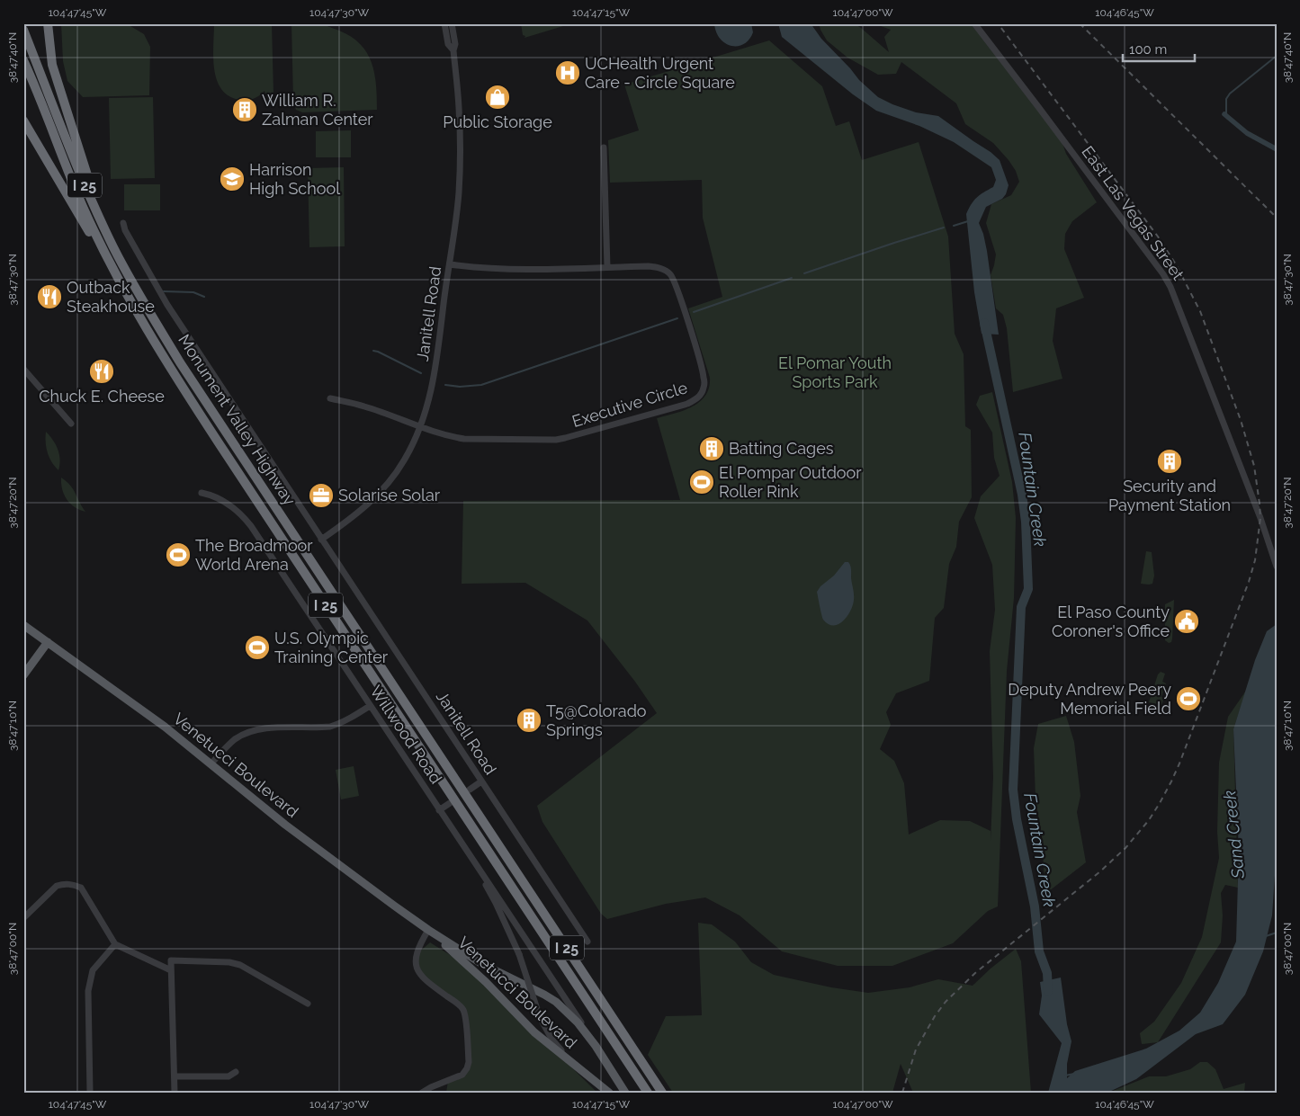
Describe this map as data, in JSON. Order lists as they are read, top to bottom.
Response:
{
  "streets": {
    "highway": ["I 25", "Monument Valley Highway"],
    "main road": ["Venetucci Boulevard"],
    "street": [
      "East Las Vegas Street",
      "Janitell Road",
      "Executive Circle",
      "Willwood Road"
    ]
  },
  "crossings": [
    ["Janitell Road", "Executive Circle"],
    ["Willwood Road", "Venetucci Boulevard"]
  ],
  "water": ["Fountain Creek", "Sand Creek"],
  "parks": ["El Pomar Youth Sports Park"],
  "places": {
    "hospital": ["UCHealth Urgent Care - Circle Square"],
    "shop": ["Public Storage"],
    "building": [
      "William R. Zalman Center",
      "Batting Cages",
      "Security and Payment Station",
      "T5@Colorado Springs"
    ],
    "school or university": ["Harrison High School"],
    "restaurant": ["Outback Steakhouse", "Chuck E. Cheese"],
    "sports": [
      "El Pompar Outdoor Roller Rink",
      "The Broadmoor World Arena",
      "U.S. Olympic Training Center",
      "Deputy Andrew Peery Memorial Field"
    ],
    "office": ["Solarise Solar"],
    "public building": ["El Paso County Coroner's Office"]
  },
  "scale_bar": "100 m",
  "coordinates": [
    "104°47'45\"W",
    "104°47'30\"W",
    "104°47'15\"W",
    "104°47'00\"W",
    "104°46'45\"W",
    "38°47'40\"N",
    "38°47'30\"N",
    "38°47'20\"N",
    "38°47'10\"N",
    "38°47'00\"N"
  ]
}
